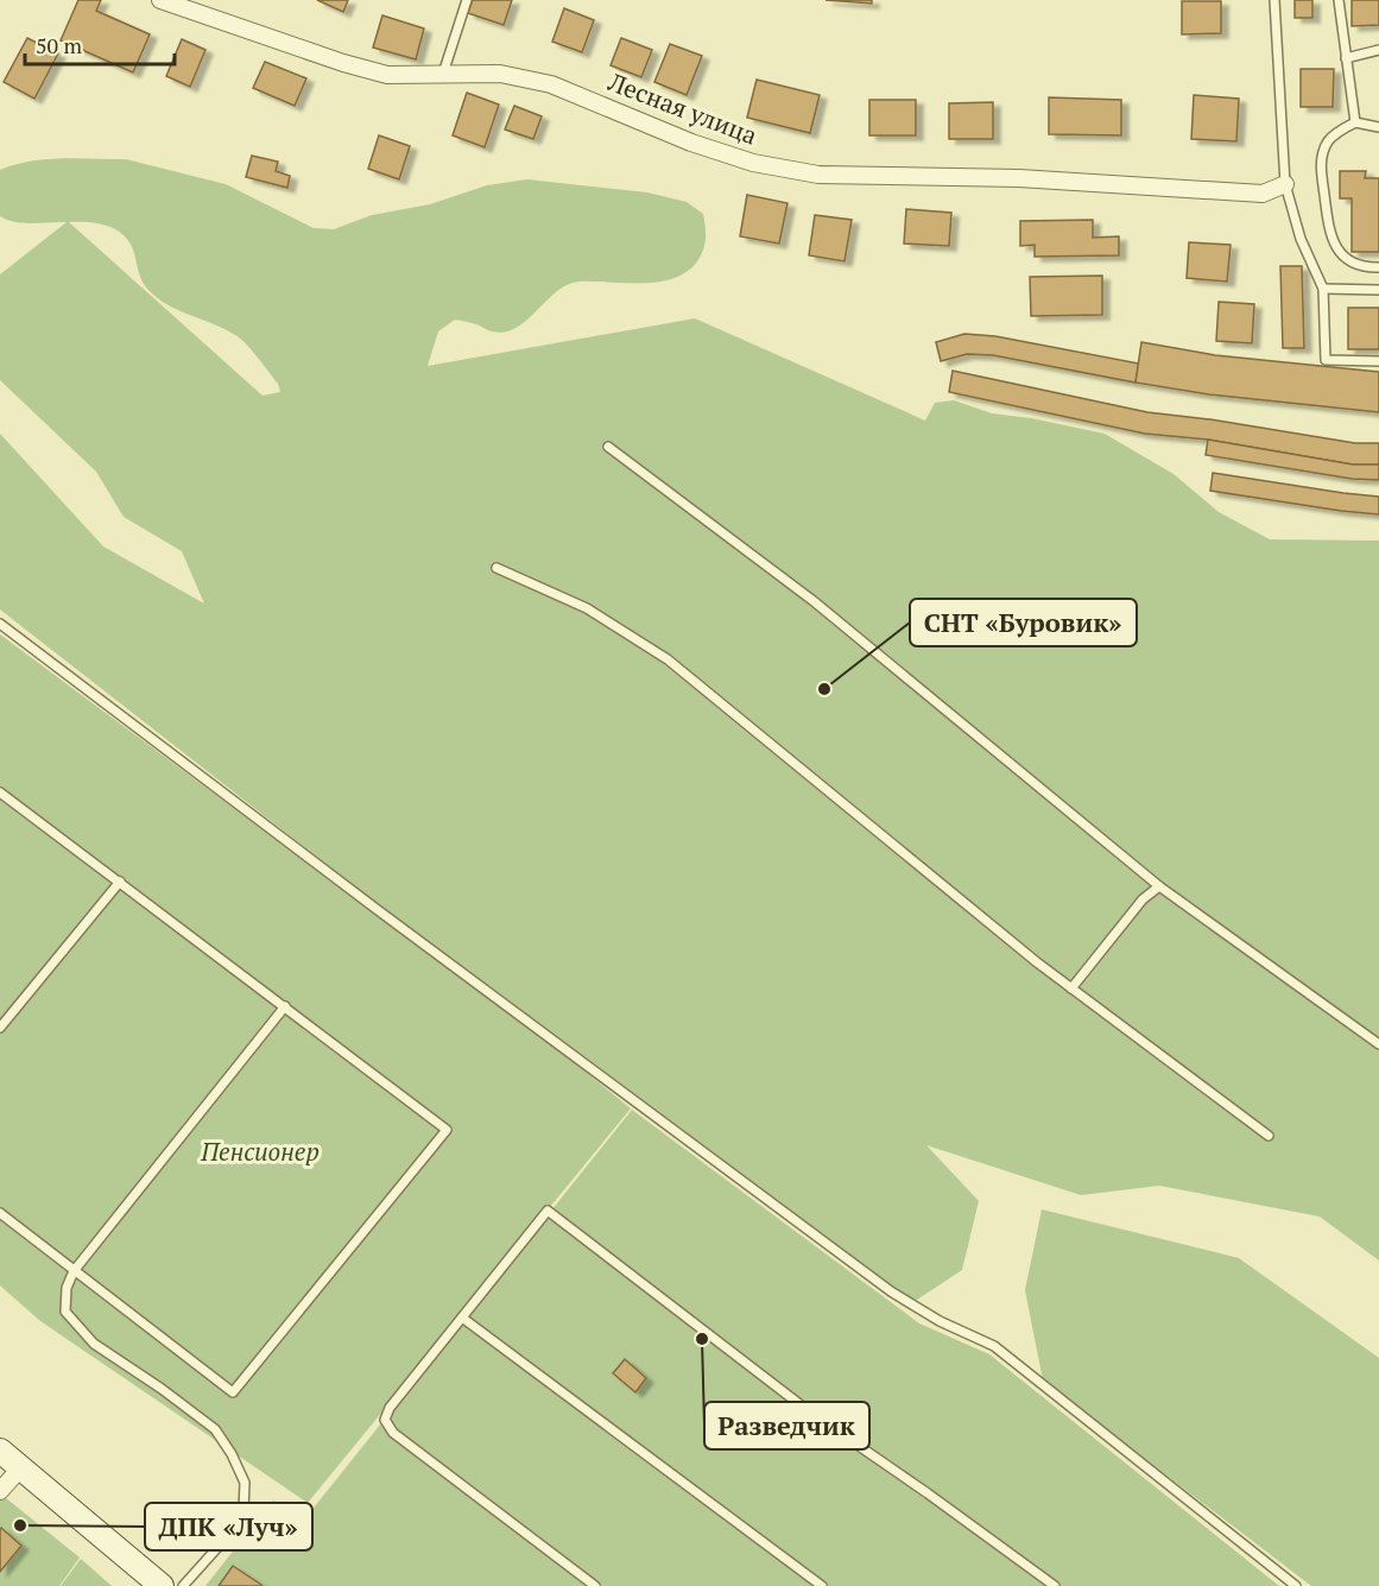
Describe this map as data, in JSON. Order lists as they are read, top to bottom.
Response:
{
  "streets": {
    "street": ["Лесная улица"]
  },
  "parks": ["Пенсионер"],
  "places": ["СНТ «Буровик»", "Разведчик", "ДПК «Луч»"],
  "scale_bar": "50 m"
}
